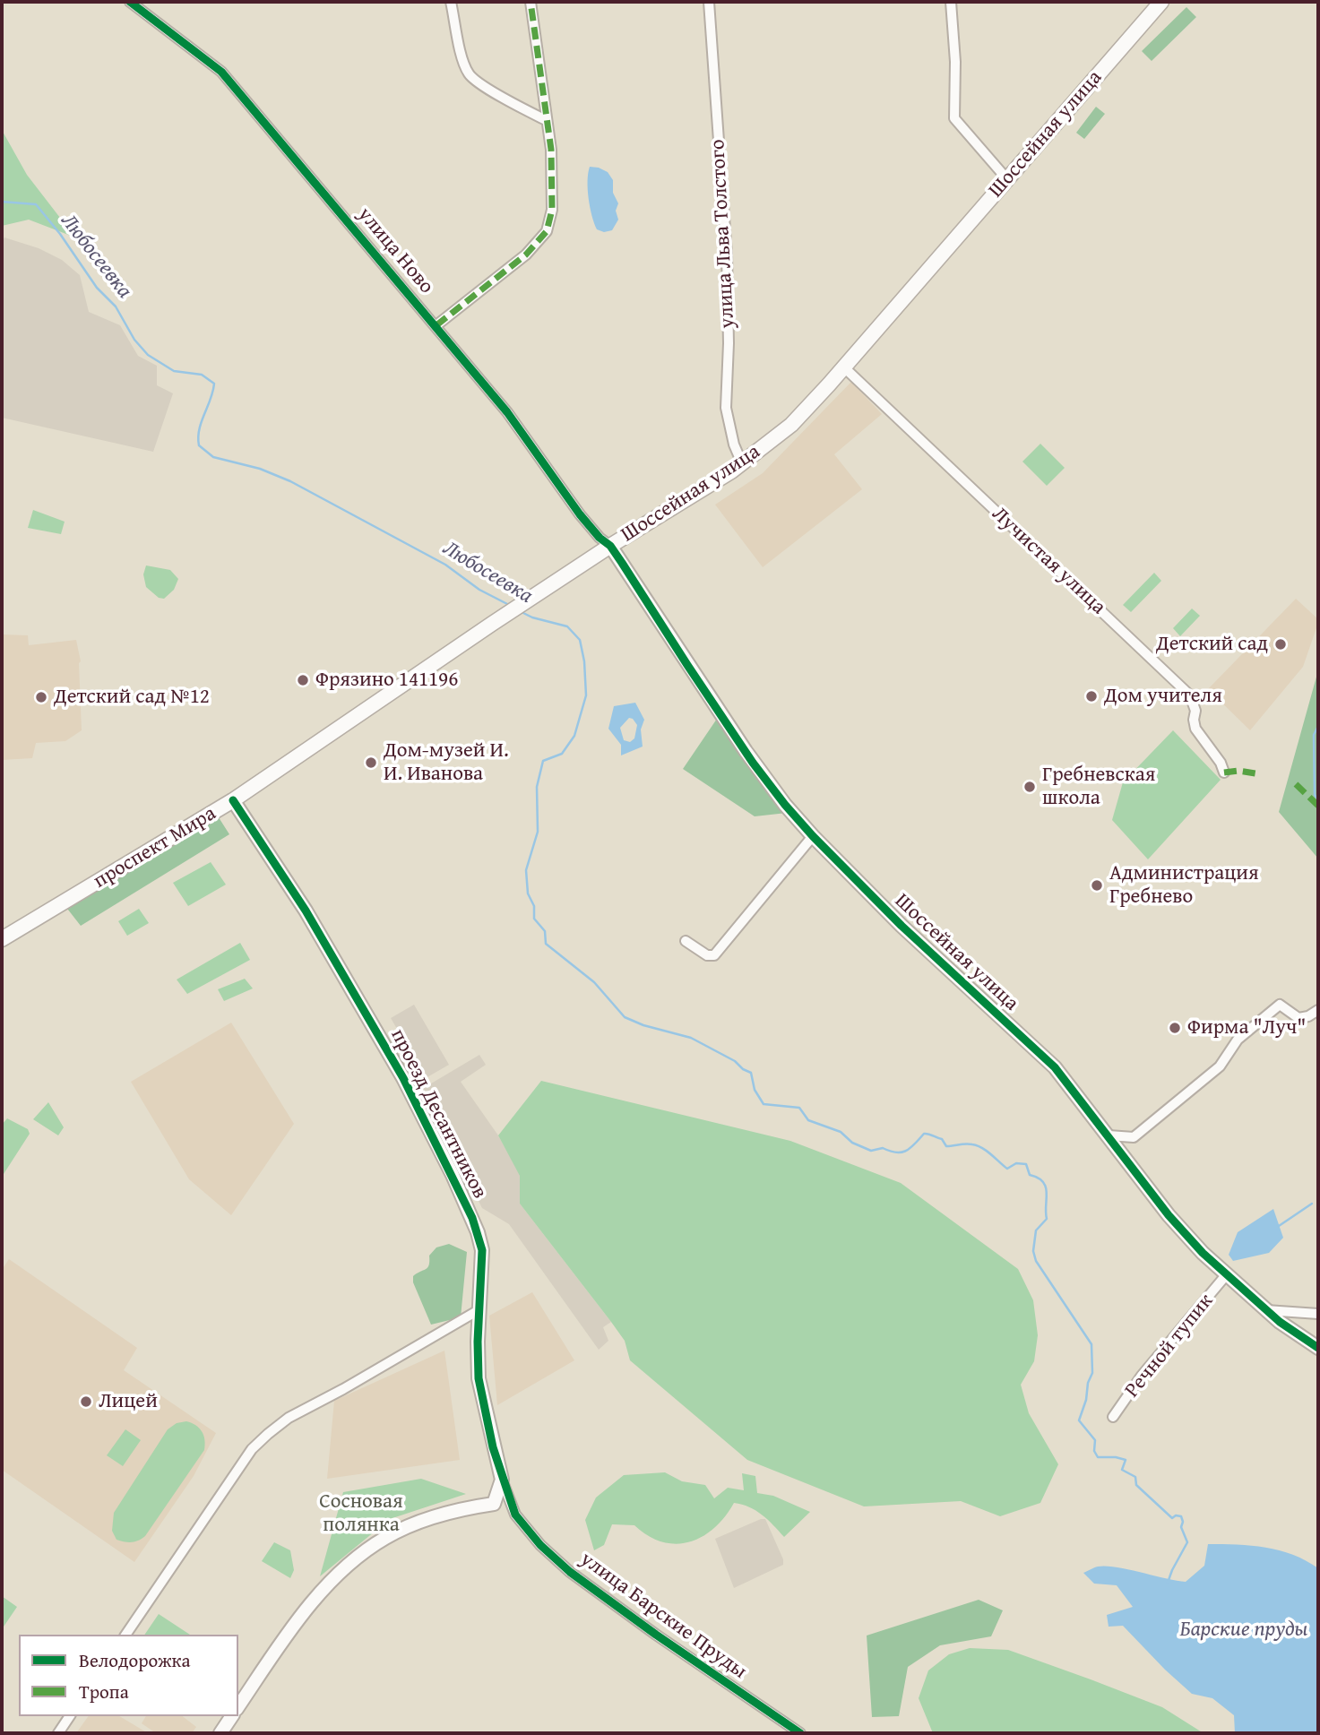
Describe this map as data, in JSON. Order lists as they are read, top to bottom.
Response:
{
  "streets": {
    "main road": ["Шоссейная улица", "проспект Мира"],
    "street": [
      "улица Льва Толстого",
      "улица Ново",
      "Лучистая улица",
      "проезд Десантников",
      "Речной тупик",
      "улица Барские Пруды"
    ]
  },
  "crossings": [
    ["Шоссейная улица", "улица Льва Толстого"],
    ["Шоссейная улица", "улица Ново"],
    ["Шоссейная улица", "Лучистая улица"],
    ["Шоссейная улица", "проспект Мира"],
    ["Шоссейная улица", "Речной тупик"],
    ["улица Ново", "проспект Мира"],
    ["проспект Мира", "проезд Десантников"]
  ],
  "water": ["Любосеевка", "Барские пруды"],
  "parks": ["Сосновая полянка"],
  "places": [
    "Детский сад",
    "Фрязино 141196",
    "Дом учителя",
    "Детский сад №12",
    "Дом-музей И. И. Иванова",
    "Гребневская школа",
    "Администрация Гребнево",
    "Фирма \"Луч\"",
    "Лицей"
  ],
  "legend": ["Велодорожка", "Тропа"]
}
